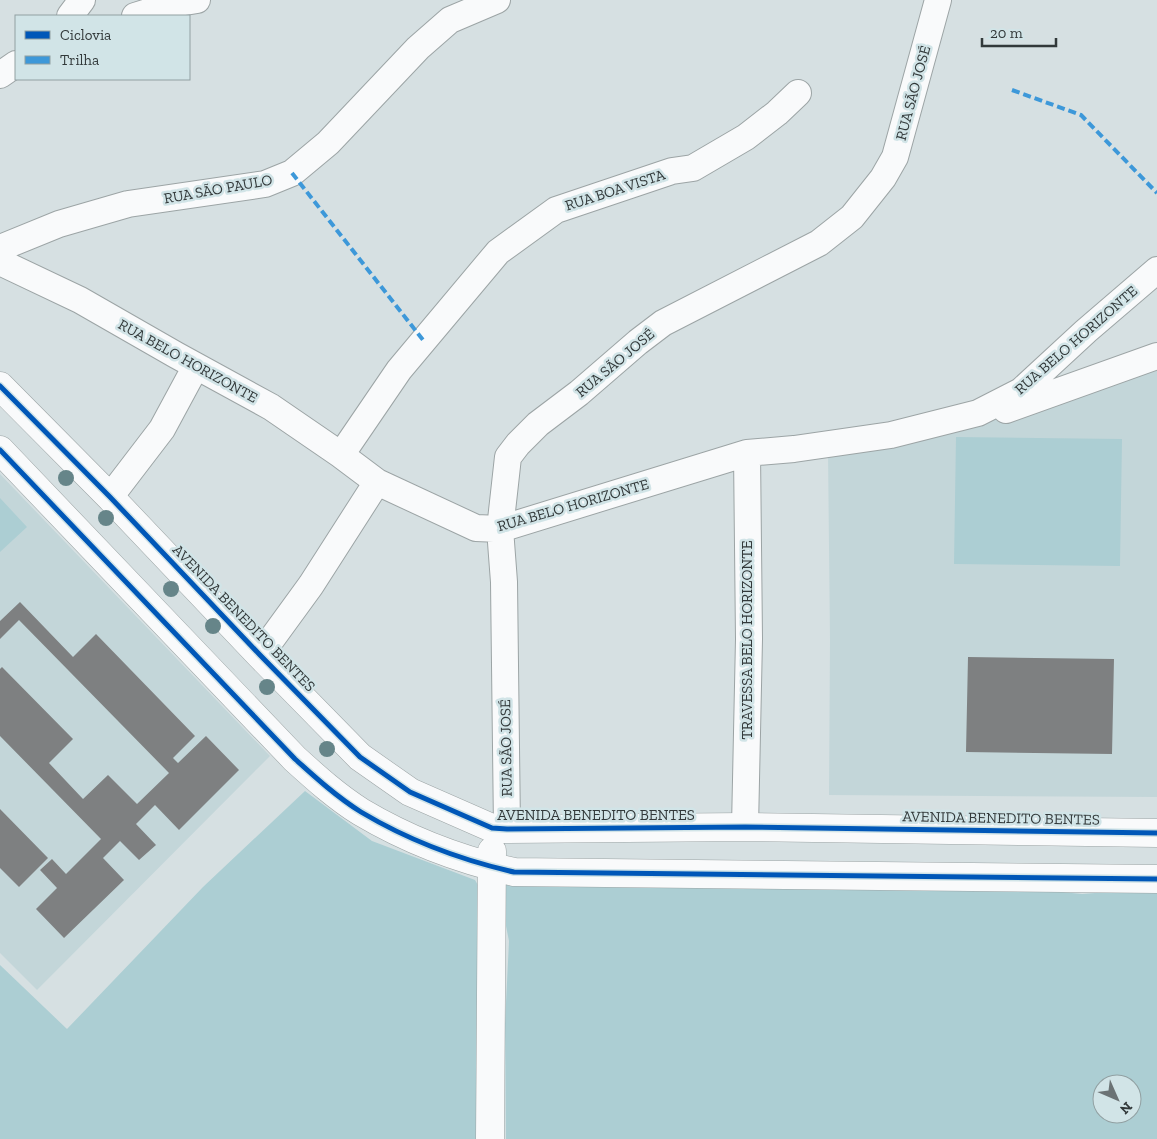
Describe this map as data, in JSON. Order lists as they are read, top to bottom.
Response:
{
  "streets": {
    "street": [
      "RUA SÃO JOSÉ",
      "RUA SÃO PAULO",
      "RUA BOA VISTA",
      "RUA BELO HORIZONTE",
      "AVENIDA BENEDITO BENTES",
      "TRAVESSA BELO HORIZONTE"
    ]
  },
  "crossings": [
    ["RUA SÃO JOSÉ", "RUA BELO HORIZONTE"],
    ["RUA SÃO JOSÉ", "AVENIDA BENEDITO BENTES"],
    ["RUA BOA VISTA", "RUA BELO HORIZONTE"],
    ["RUA BELO HORIZONTE", "TRAVESSA BELO HORIZONTE"],
    ["AVENIDA BENEDITO BENTES", "TRAVESSA BELO HORIZONTE"]
  ],
  "legend": ["Ciclovia", "Trilha"],
  "scale_bar": "20 m",
  "north": "bottom right"
}
